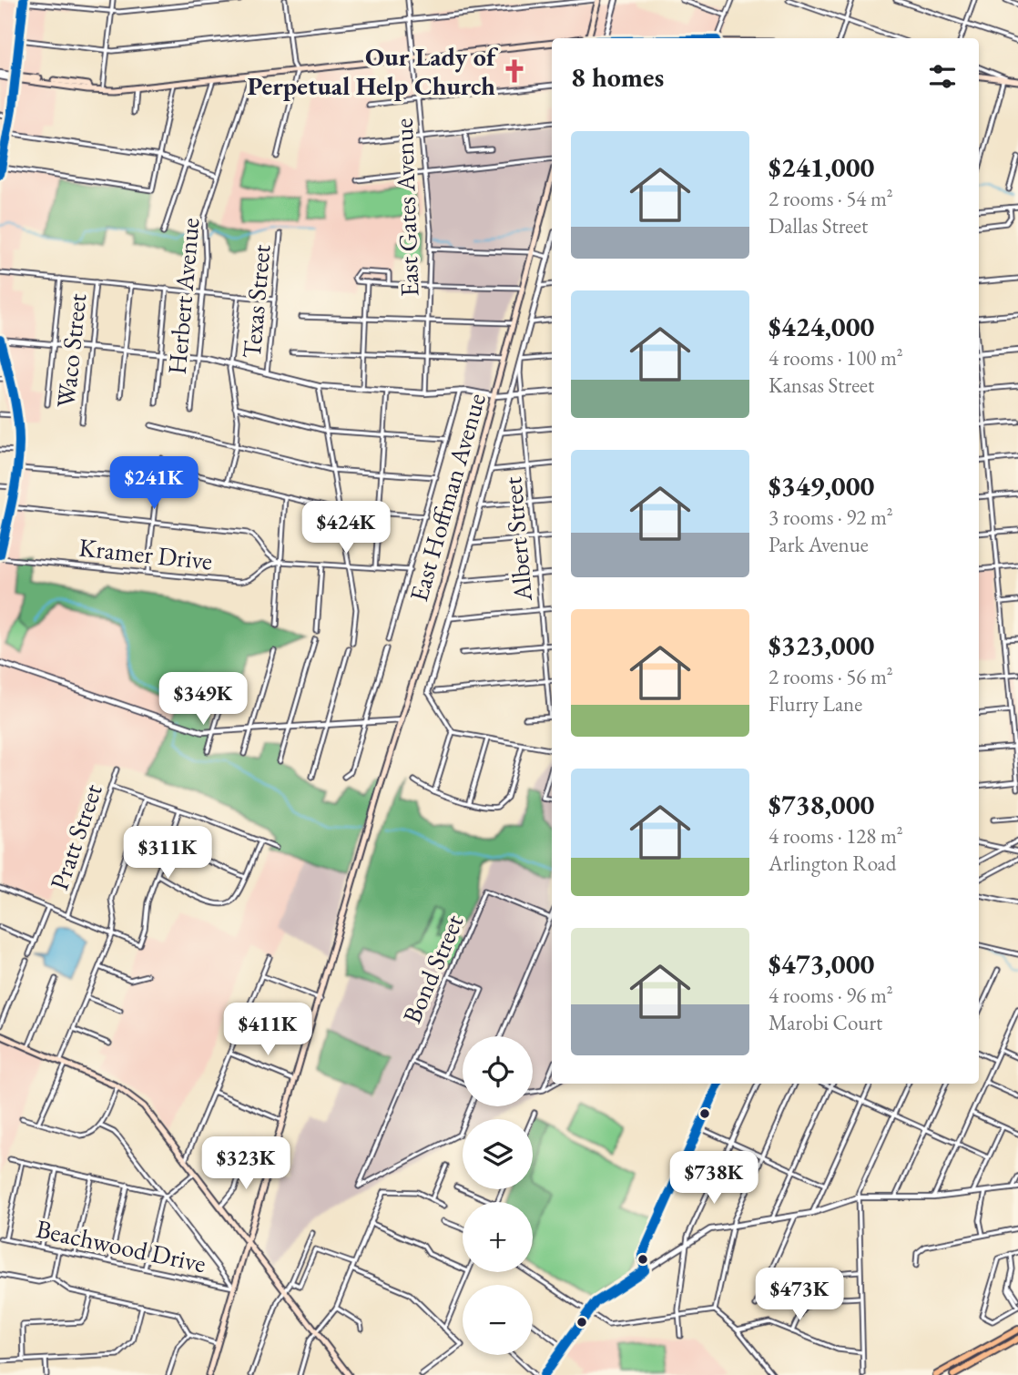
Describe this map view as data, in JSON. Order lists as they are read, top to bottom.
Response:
{
  "streets": {
    "main road": ["East Hoffman Avenue"],
    "street": [
      "East Gates Avenue",
      "Herbert Avenue",
      "Texas Street",
      "Waco Street",
      "Albert Street",
      "Kramer Drive",
      "Pratt Street",
      "Bond Street",
      "Beachwood Drive"
    ]
  },
  "crossings": [
    ["East Hoffman Avenue", "Albert Street"],
    ["East Hoffman Avenue", "Beachwood Drive"]
  ],
  "places": {
    "church": ["Our Lady of Perpetual Help Church"]
  },
  "page": {
    "heading": "8 homes",
    "list": [
      {
        "name": "$241,000",
        "note": "2 rooms · 54 m² · Dallas Street"
      },
      {
        "name": "$424,000",
        "note": "4 rooms · 100 m² · Kansas Street"
      },
      {
        "name": "$349,000",
        "note": "3 rooms · 92 m² · Park Avenue"
      },
      {
        "name": "$323,000",
        "note": "2 rooms · 56 m² · Flurry Lane"
      },
      {
        "name": "$738,000",
        "note": "4 rooms · 128 m² · Arlington Road"
      },
      {
        "name": "$473,000",
        "note": "4 rooms · 96 m² · Marobi Court"
      }
    ],
    "price": [
      "$241K",
      "$424K",
      "$349K",
      "$311K",
      "$411K",
      "$323K",
      "$738K",
      "$473K"
    ],
    "map_buttons": ["+", "−"]
  }
}
